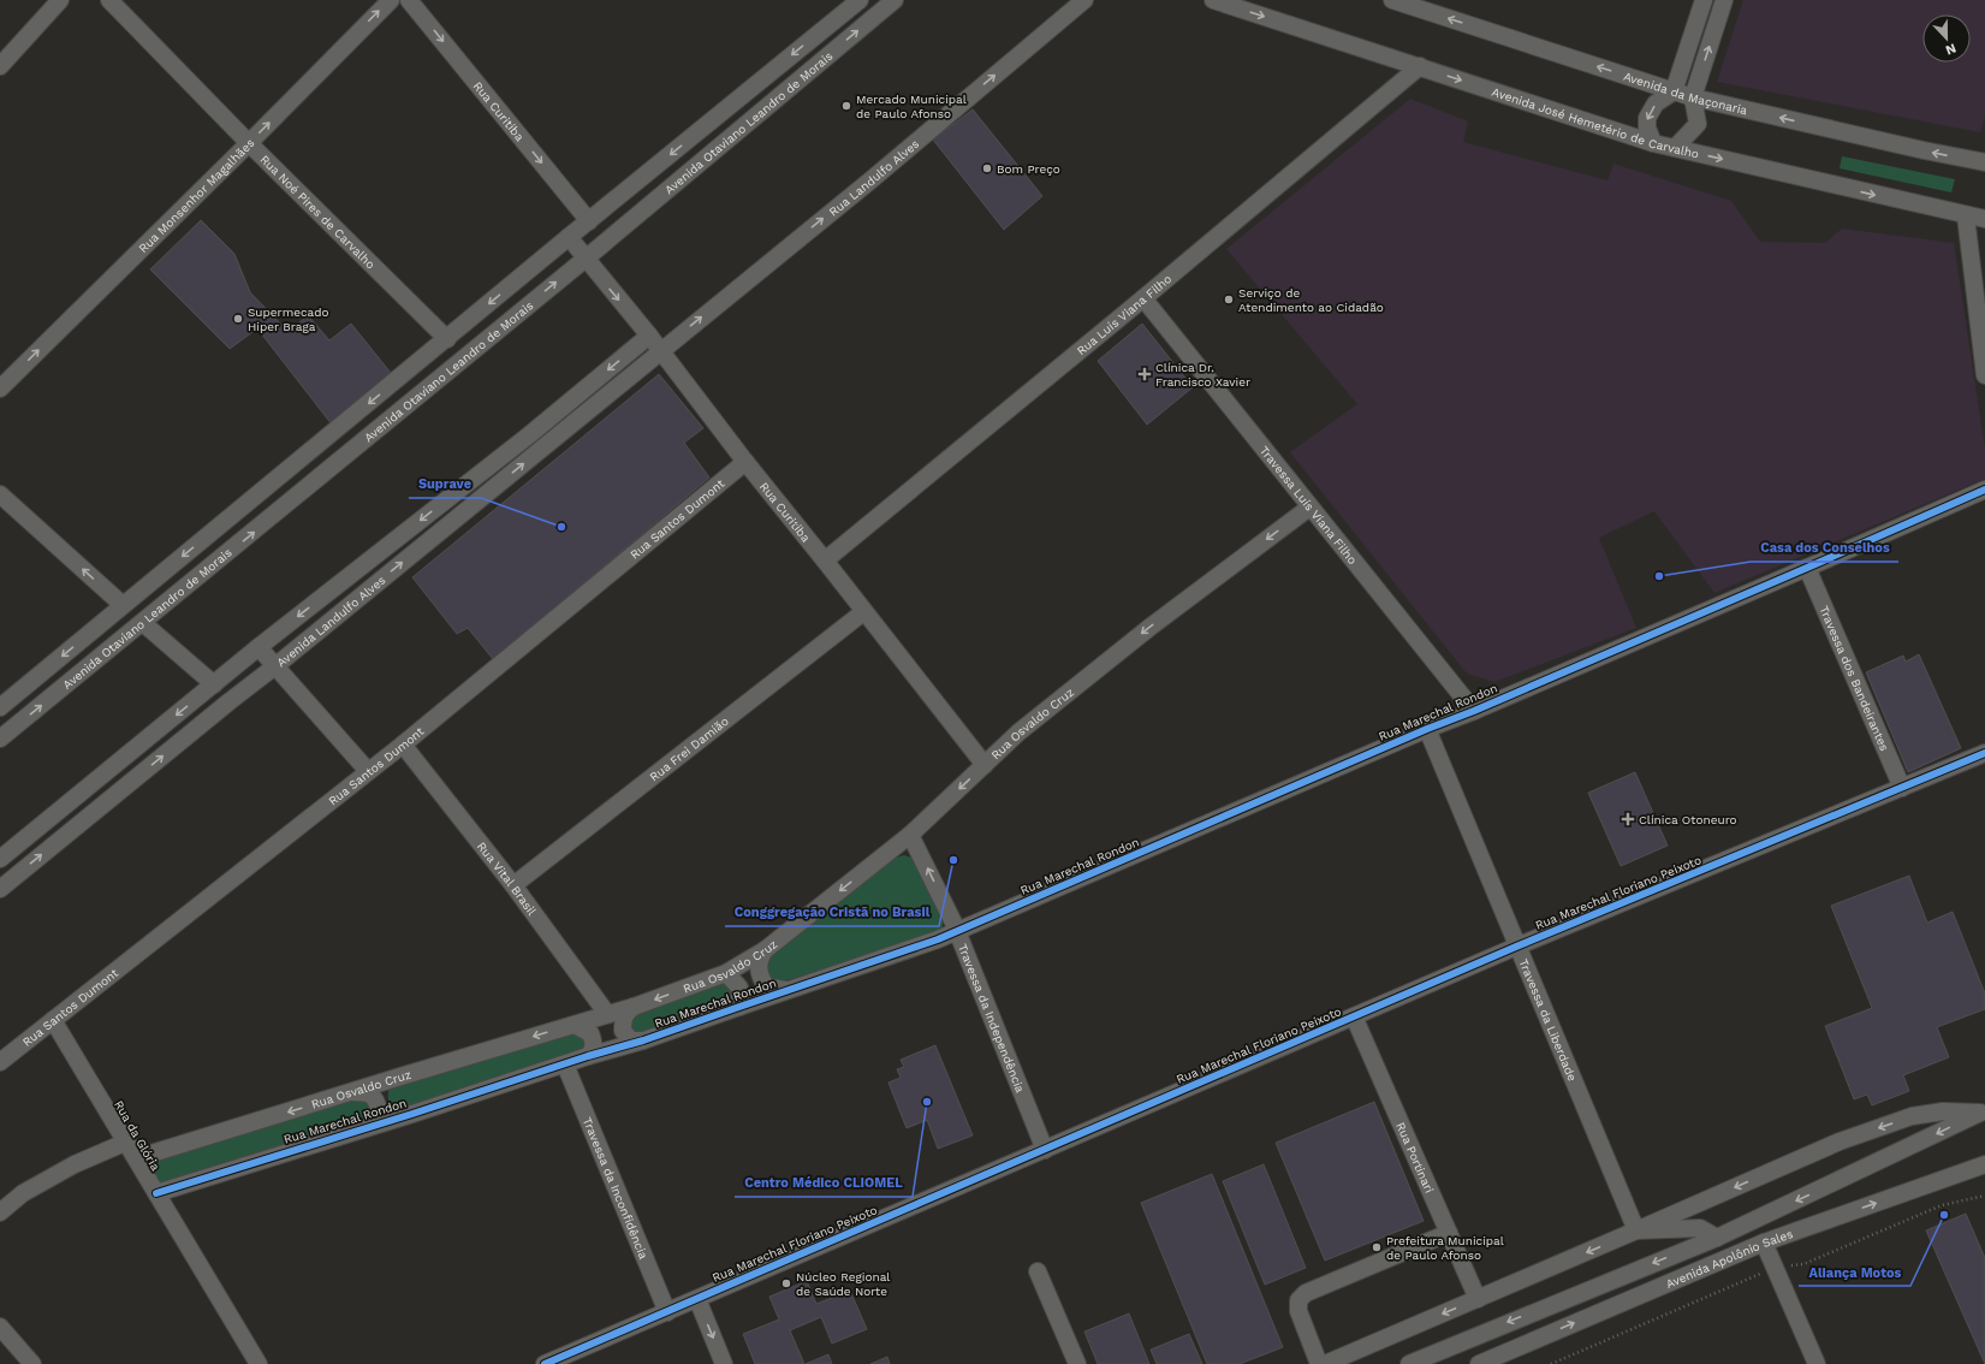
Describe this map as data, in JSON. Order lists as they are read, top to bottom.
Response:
{
  "streets": {
    "street": [
      "Avenida da Maçonaria",
      "Rua Curitiba",
      "Avenida José Hemetério de Carvalho",
      "Avenida Otaviano Leandro de Morais",
      "Rua Landulfo Alves",
      "Rua Monsenhor Magalhães",
      "Rua Noé Pires de Carvalho",
      "Rua Luís Viana Filho",
      "Travessa Luís Viana Filho",
      "Rua Santos Dumont",
      "Avenida Landulfo Alves",
      "Travessa dos Bandeirantes",
      "Rua Marechal Rondon",
      "Rua Osvaldo Cruz",
      "Rua Frei Damião",
      "Rua Vital Brasil",
      "Rua Marechal Floriano Peixoto",
      "Travessa da Independência",
      "Travessa da Liberdade",
      "Rua da Glória",
      "Rua Portinari",
      "Travessa da Inconfidência",
      "Avenida Apolônio Sales"
    ]
  },
  "crossings": [
    ["Avenida da Maçonaria", "Avenida José Hemetério de Carvalho"],
    ["Rua Curitiba", "Avenida Otaviano Leandro de Morais"],
    ["Rua Curitiba", "Rua Landulfo Alves"],
    ["Rua Curitiba", "Rua Luís Viana Filho"],
    ["Rua Curitiba", "Rua Santos Dumont"],
    ["Rua Curitiba", "Avenida Landulfo Alves"],
    ["Rua Curitiba", "Rua Osvaldo Cruz"],
    ["Rua Curitiba", "Rua Frei Damião"],
    ["Avenida José Hemetério de Carvalho", "Rua Luís Viana Filho"],
    ["Avenida Otaviano Leandro de Morais", "Rua Noé Pires de Carvalho"],
    ["Rua Landulfo Alves", "Avenida Landulfo Alves"],
    ["Rua Monsenhor Magalhães", "Rua Noé Pires de Carvalho"],
    ["Rua Luís Viana Filho", "Travessa Luís Viana Filho"],
    ["Travessa Luís Viana Filho", "Rua Marechal Rondon"],
    ["Travessa Luís Viana Filho", "Rua Osvaldo Cruz"],
    ["Rua Santos Dumont", "Rua Vital Brasil"],
    ["Rua Santos Dumont", "Rua da Glória"],
    ["Travessa dos Bandeirantes", "Rua Marechal Rondon"],
    ["Travessa dos Bandeirantes", "Rua Marechal Floriano Peixoto"],
    ["Rua Marechal Rondon", "Travessa da Independência"],
    ["Rua Marechal Rondon", "Travessa da Liberdade"],
    ["Rua Marechal Rondon", "Rua da Glória"],
    ["Rua Marechal Rondon", "Travessa da Inconfidência"],
    ["Rua Osvaldo Cruz", "Rua Vital Brasil"],
    ["Rua Osvaldo Cruz", "Travessa da Independência"],
    ["Rua Osvaldo Cruz", "Rua da Glória"],
    ["Rua Frei Damião", "Rua Vital Brasil"],
    ["Rua Marechal Floriano Peixoto", "Travessa da Independência"],
    ["Rua Marechal Floriano Peixoto", "Travessa da Liberdade"],
    ["Rua Marechal Floriano Peixoto", "Rua Portinari"],
    ["Rua Marechal Floriano Peixoto", "Travessa da Inconfidência"],
    ["Travessa da Liberdade", "Avenida Apolônio Sales"],
    ["Rua Portinari", "Avenida Apolônio Sales"]
  ],
  "one_way": [
    "Avenida da Maçonaria",
    "Rua Curitiba",
    "Avenida José Hemetério de Carvalho",
    "Rua Landulfo Alves",
    "Rua Monsenhor Magalhães",
    "Rua Osvaldo Cruz"
  ],
  "places": {
    "other": [
      "Mercado Municipal de Paulo Afonso",
      "Bom Preço",
      "Serviço de Atendimento ao Cidadão",
      "Supermecado Hiper Braga",
      "Suprave",
      "Casa dos Conselhos",
      "Conggregação Cristã no Brasil",
      "Centro Médico CLIOMEL",
      "Aliança Motos",
      "Prefeitura Municipal de Paulo Afonso",
      "Núcleo Regional de Saúde Norte"
    ],
    "health": ["Clínica Dr. Francisco Xavier", "Clínica Otoneuro"]
  },
  "north": "bottom"
}
